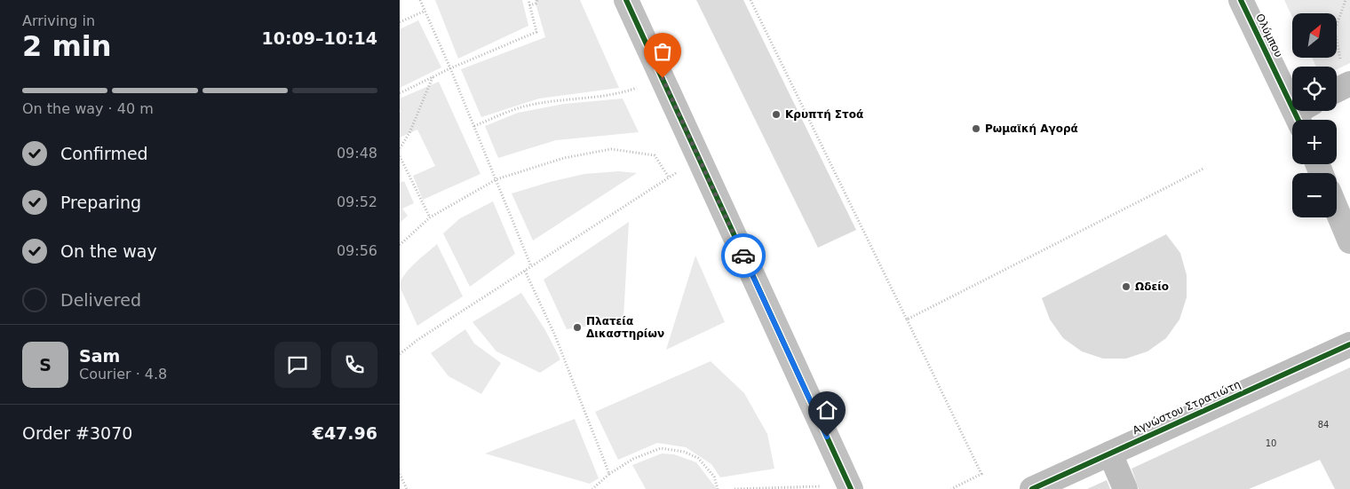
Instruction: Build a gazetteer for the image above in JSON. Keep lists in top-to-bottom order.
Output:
{
  "streets": {
    "street": ["Ολύμπου", "Αγνώστου Στρατιώτη"]
  },
  "places": [
    "Κρυπτή Στοά",
    "Ρωμαϊκή Αγορά",
    "Ωδείο",
    "Πλατεία Δικαστηρίων"
  ],
  "house_numbers": ["84", "10"],
  "north": "top right",
  "page": {
    "heading": ["2 min", "Arriving in", "10:09–10:14"],
    "panel": [
      "Sam",
      "Courier · 4.8",
      "Order #3070",
      "€47.96"
    ],
    "map_buttons": ["+", "−"],
    "bar": "On the way · 40 m",
    "list": [
      ["Confirmed", "09:48"],
      ["Preparing", "09:52"],
      ["On the way", "09:56"],
      "Delivered"
    ],
    "round": "S"
  }
}
